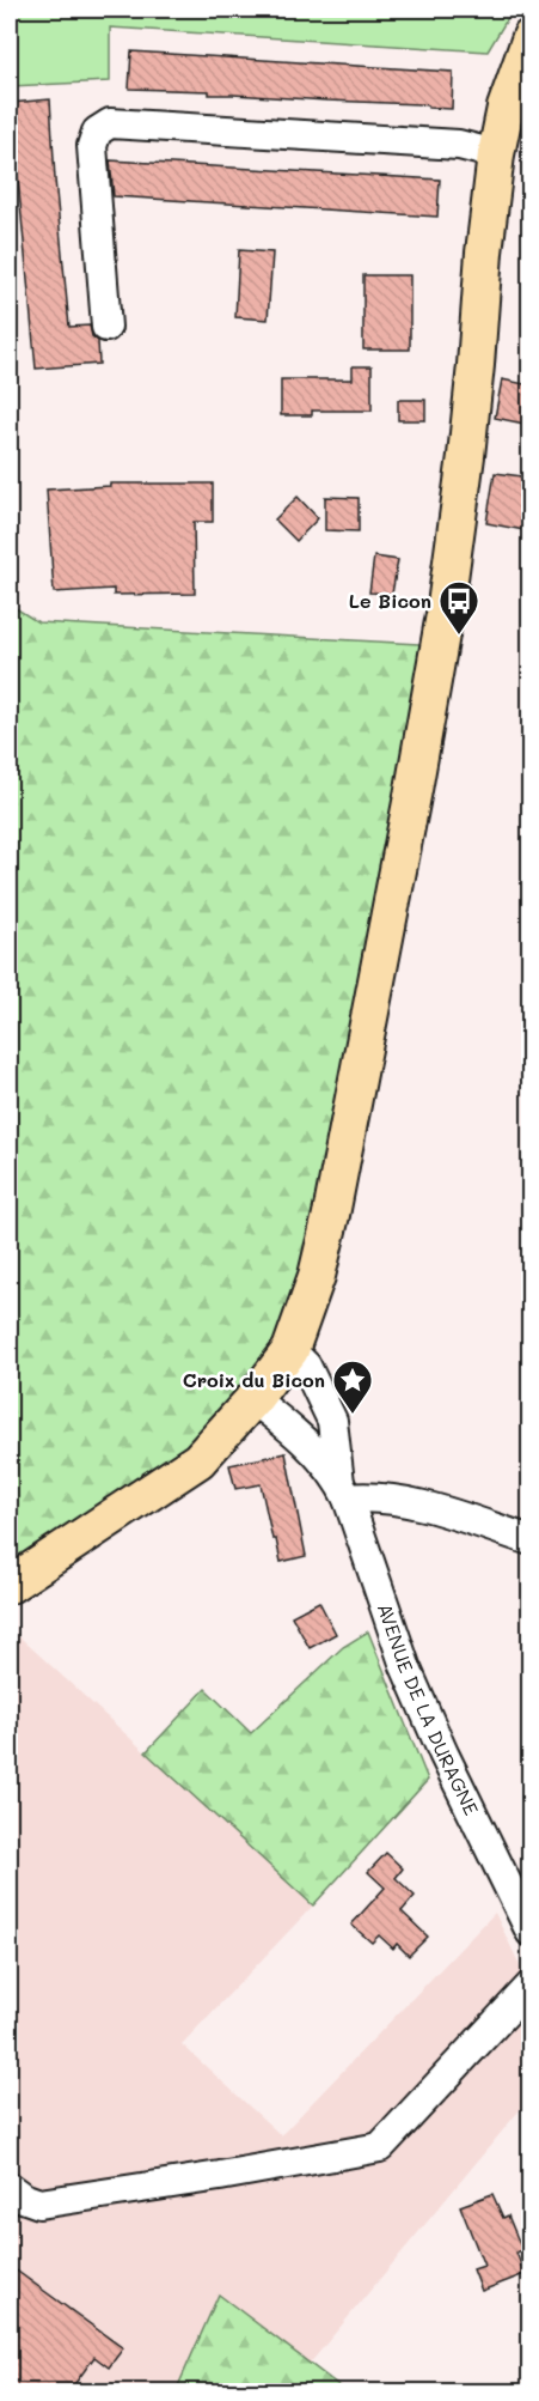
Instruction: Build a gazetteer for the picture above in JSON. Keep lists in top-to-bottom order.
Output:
{
  "streets": {
    "street": ["AVENUE DE LA DURAGNE"]
  },
  "places": {
    "bus stop": ["Le Bicon"],
    "place": ["Croix du Bicon"]
  }
}
